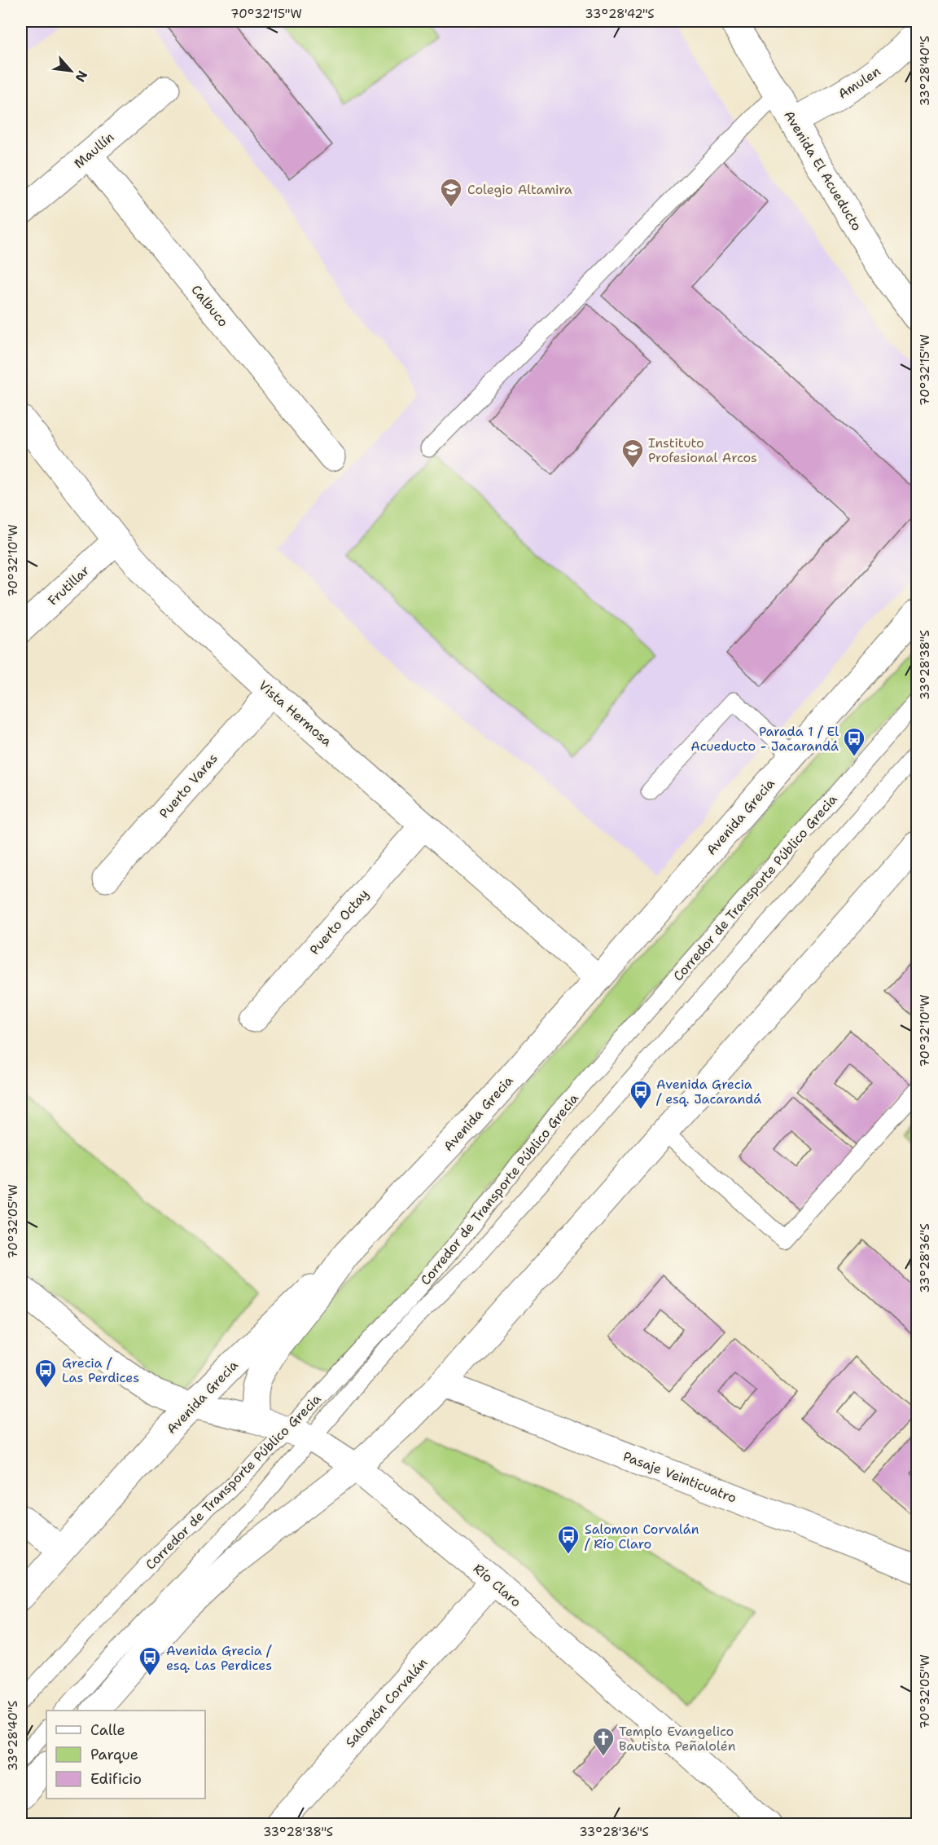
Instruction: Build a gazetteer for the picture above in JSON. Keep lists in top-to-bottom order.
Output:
{
  "streets": {
    "street": [
      "Amulen",
      "Maullín",
      "Avenida El Acueducto",
      "Calbuco",
      "Frutillar",
      "Vista Hermosa",
      "Puerto Varas",
      "Avenida Grecia",
      "Puerto Octay",
      "Pasaje Veinticuatro",
      "Río Claro",
      "Salomón Corvalán"
    ],
    "lane": ["Corredor de Transporte Público Grecia"]
  },
  "crossings": [
    ["Amulen", "Avenida El Acueducto"],
    ["Maullín", "Calbuco"],
    ["Frutillar", "Vista Hermosa"],
    ["Vista Hermosa", "Puerto Varas"],
    ["Vista Hermosa", "Avenida Grecia"],
    ["Vista Hermosa", "Puerto Octay"],
    ["Avenida Grecia", "Río Claro"],
    ["Corredor de Transporte Público Grecia", "Río Claro"],
    ["Río Claro", "Salomón Corvalán"]
  ],
  "places": {
    "school or university": ["Colegio Altamira", "Instituto Profesional Arcos"],
    "bus stop": [
      "Parada 1 / El Acueducto - Jacarandá",
      "Avenida Grecia / esq. Jacarandá",
      "Grecia / Las Perdices",
      "Salomon Corvalán / Río Claro",
      "Avenida Grecia / esq. Las Perdices"
    ],
    "church": ["Templo Evangelico Bautista Peñalolén"]
  },
  "legend": ["Calle", "Parque", "Edificio"],
  "north": "bottom right",
  "coordinates": [
    "70°32'15\"W",
    "33°28'42\"S",
    "33°28'40\"S",
    "70°32'10\"W",
    "33°28'38\"S",
    "70°32'05\"W",
    "33°28'36\"S"
  ]
}
